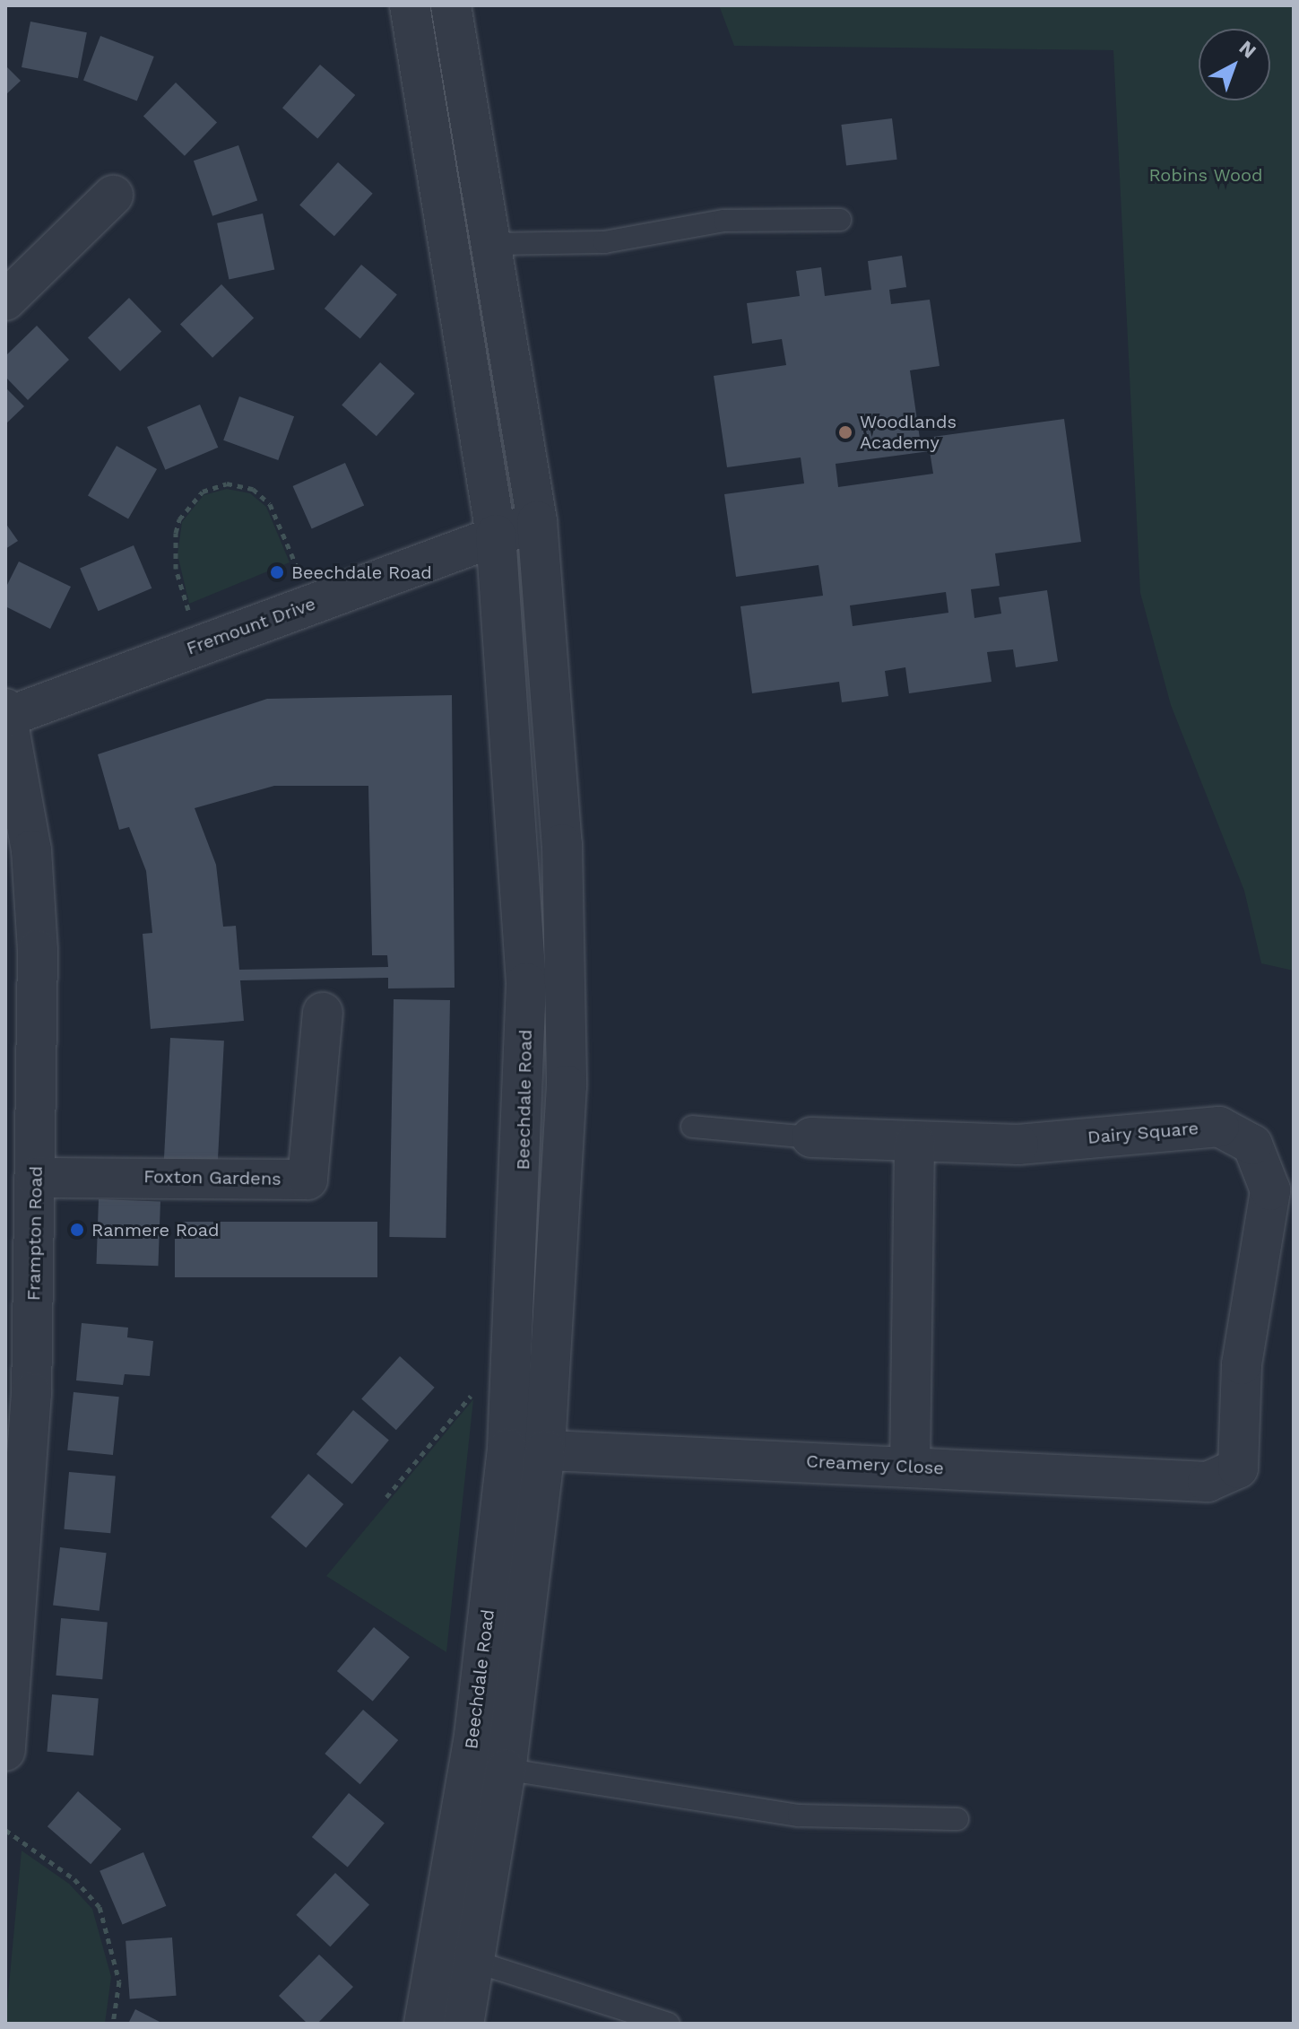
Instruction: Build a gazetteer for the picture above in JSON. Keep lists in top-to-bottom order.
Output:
{
  "streets": {
    "street": [
      "Fremount Drive",
      "Beechdale Road",
      "Dairy Square",
      "Foxton Gardens",
      "Frampton Road",
      "Creamery Close"
    ]
  },
  "crossings": [
    ["Fremount Drive", "Beechdale Road"],
    ["Fremount Drive", "Frampton Road"],
    ["Beechdale Road", "Creamery Close"],
    ["Dairy Square", "Creamery Close"],
    ["Foxton Gardens", "Frampton Road"]
  ],
  "parks": ["Robins Wood"],
  "places": ["Woodlands Academy", "Beechdale Road", "Ranmere Road"],
  "north": "top right"
}
